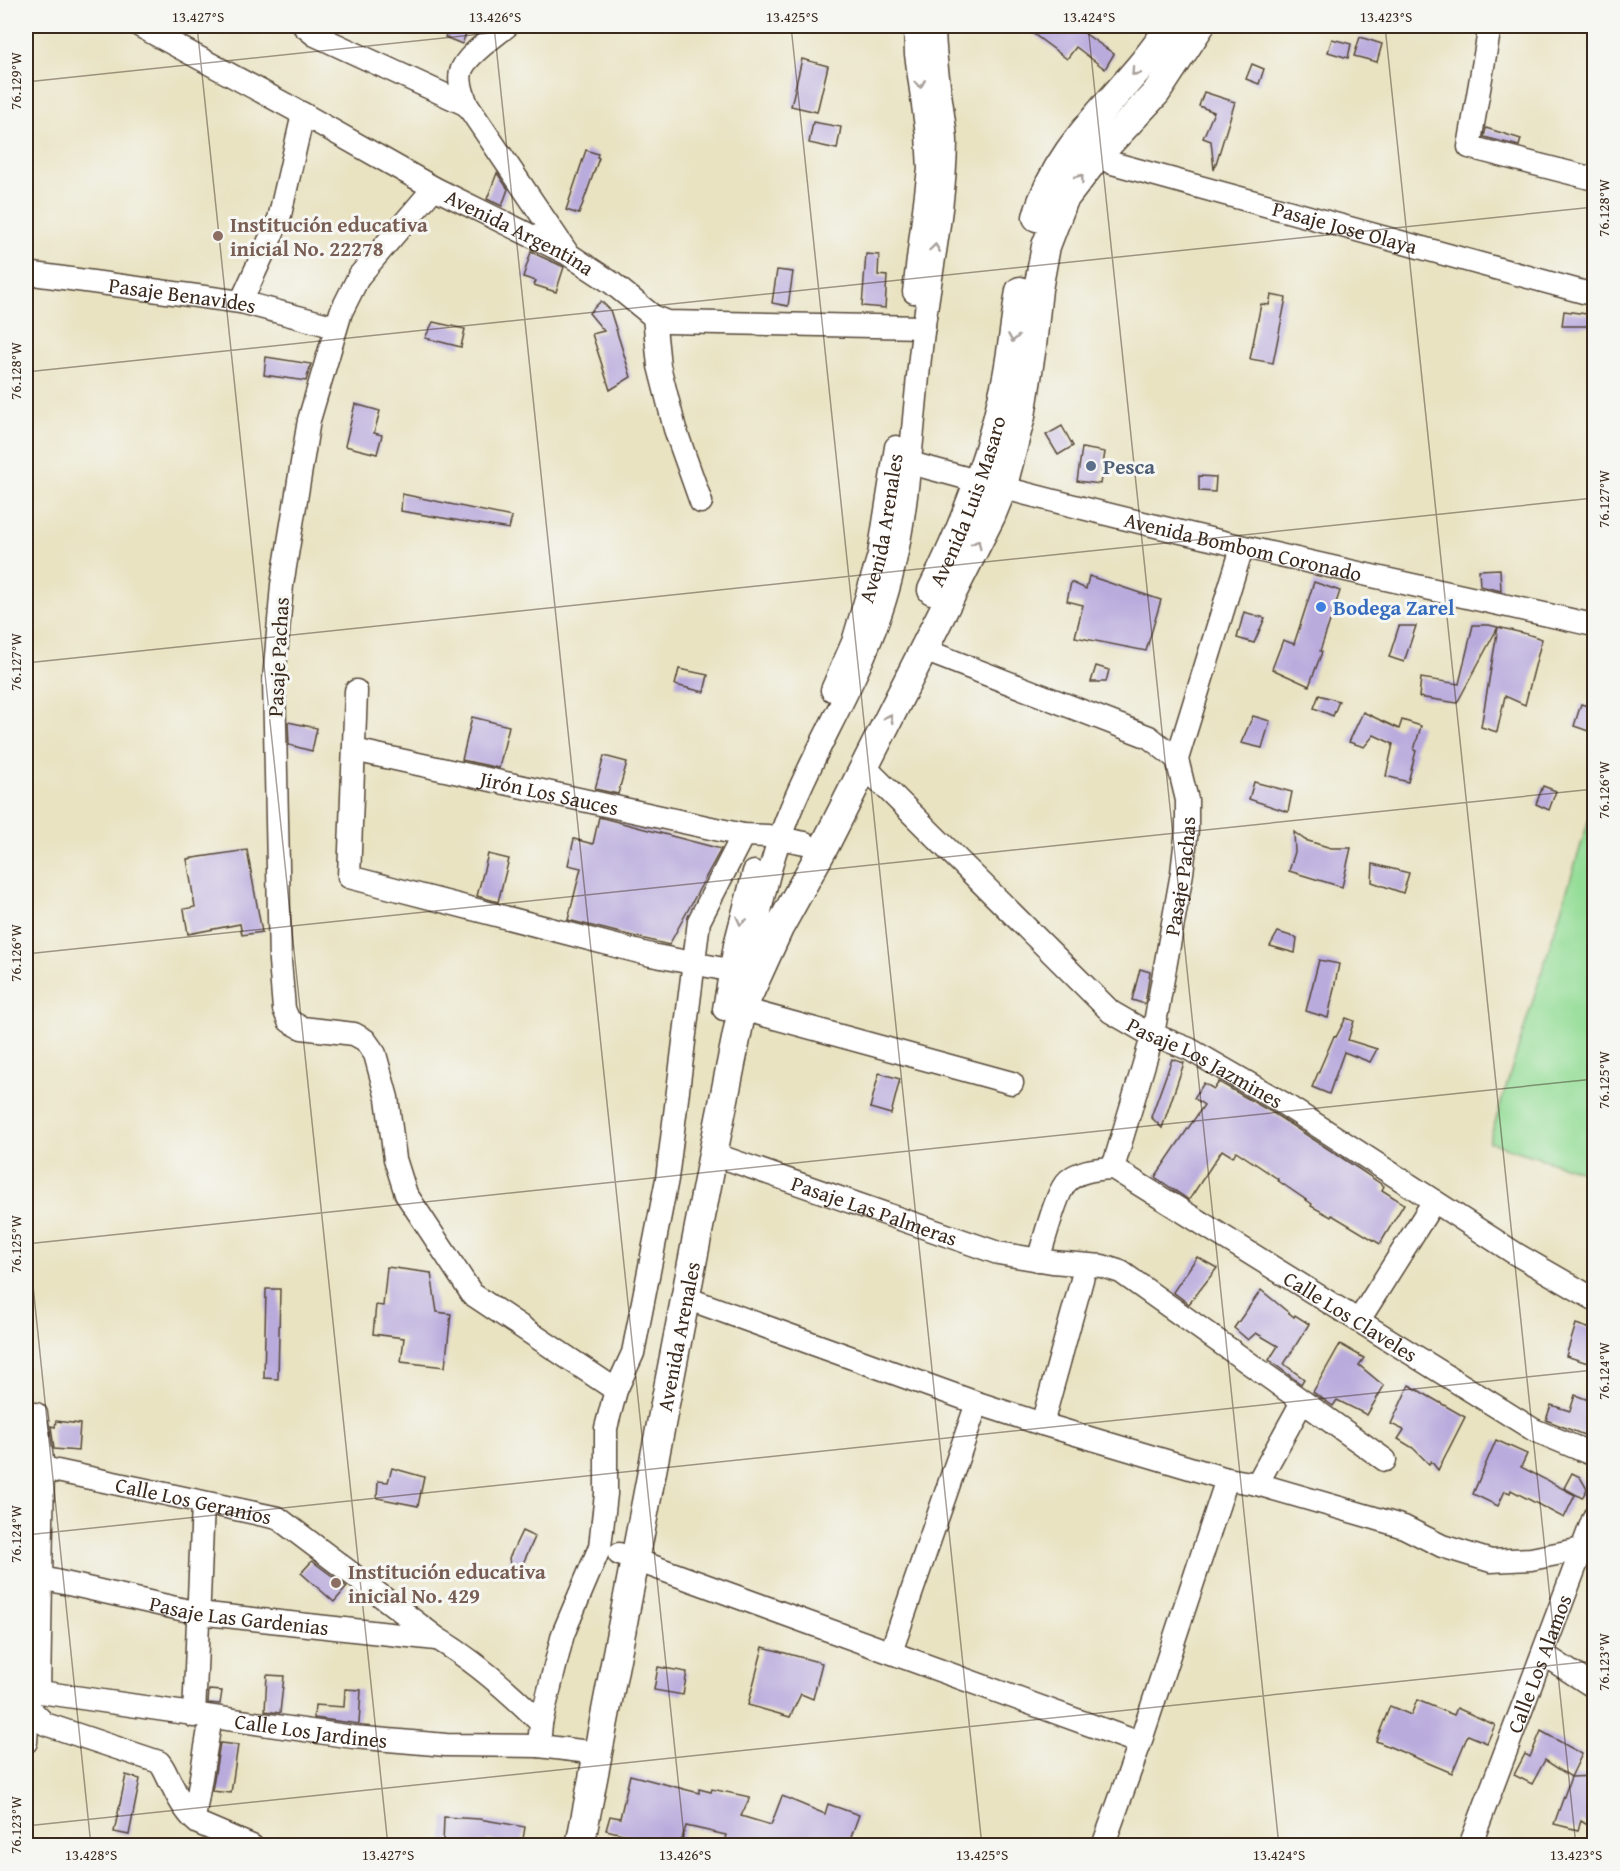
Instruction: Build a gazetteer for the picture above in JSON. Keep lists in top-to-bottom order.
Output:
{
  "streets": {
    "main road": ["Avenida Luis Masaro", "Avenida Arenales"],
    "street": [
      "Pasaje Jose Olaya",
      "Avenida Argentina",
      "Pasaje Benavides",
      "Avenida Bombom Coronado",
      "Pasaje Pachas",
      "Jirón Los Sauces",
      "Pasaje Los Jazmines",
      "Pasaje Las Palmeras",
      "Calle Los Claveles",
      "Calle Los Geranios",
      "Pasaje Las Gardenias",
      "Calle Los Alamos",
      "Calle Los Jardines"
    ]
  },
  "crossings": [
    ["Pasaje Jose Olaya", "Avenida Luis Masaro"],
    ["Avenida Argentina", "Pasaje Pachas"],
    ["Pasaje Benavides", "Pasaje Pachas"],
    ["Avenida Luis Masaro", "Avenida Arenales"],
    ["Avenida Luis Masaro", "Avenida Bombom Coronado"],
    ["Avenida Luis Masaro", "Jirón Los Sauces"],
    ["Avenida Luis Masaro", "Pasaje Los Jazmines"],
    ["Avenida Arenales", "Jirón Los Sauces"],
    ["Avenida Arenales", "Pasaje Las Palmeras"],
    ["Avenida Arenales", "Calle Los Jardines"],
    ["Pasaje Pachas", "Pasaje Los Jazmines"],
    ["Pasaje Pachas", "Calle Los Claveles"],
    ["Calle Los Geranios", "Pasaje Las Gardenias"]
  ],
  "places": [
    "Institución educativa inicial No. 22278",
    "Pesca",
    "Bodega Zarel",
    "Institución educativa inicial No. 429"
  ],
  "coordinates": [
    "13.427°S",
    "13.426°S",
    "13.425°S",
    "13.424°S",
    "13.423°S",
    "76.129°W",
    "76.128°W",
    "76.127°W",
    "76.126°W",
    "76.125°W",
    "76.124°W",
    "76.123°W",
    "13.428°S"
  ]
}
